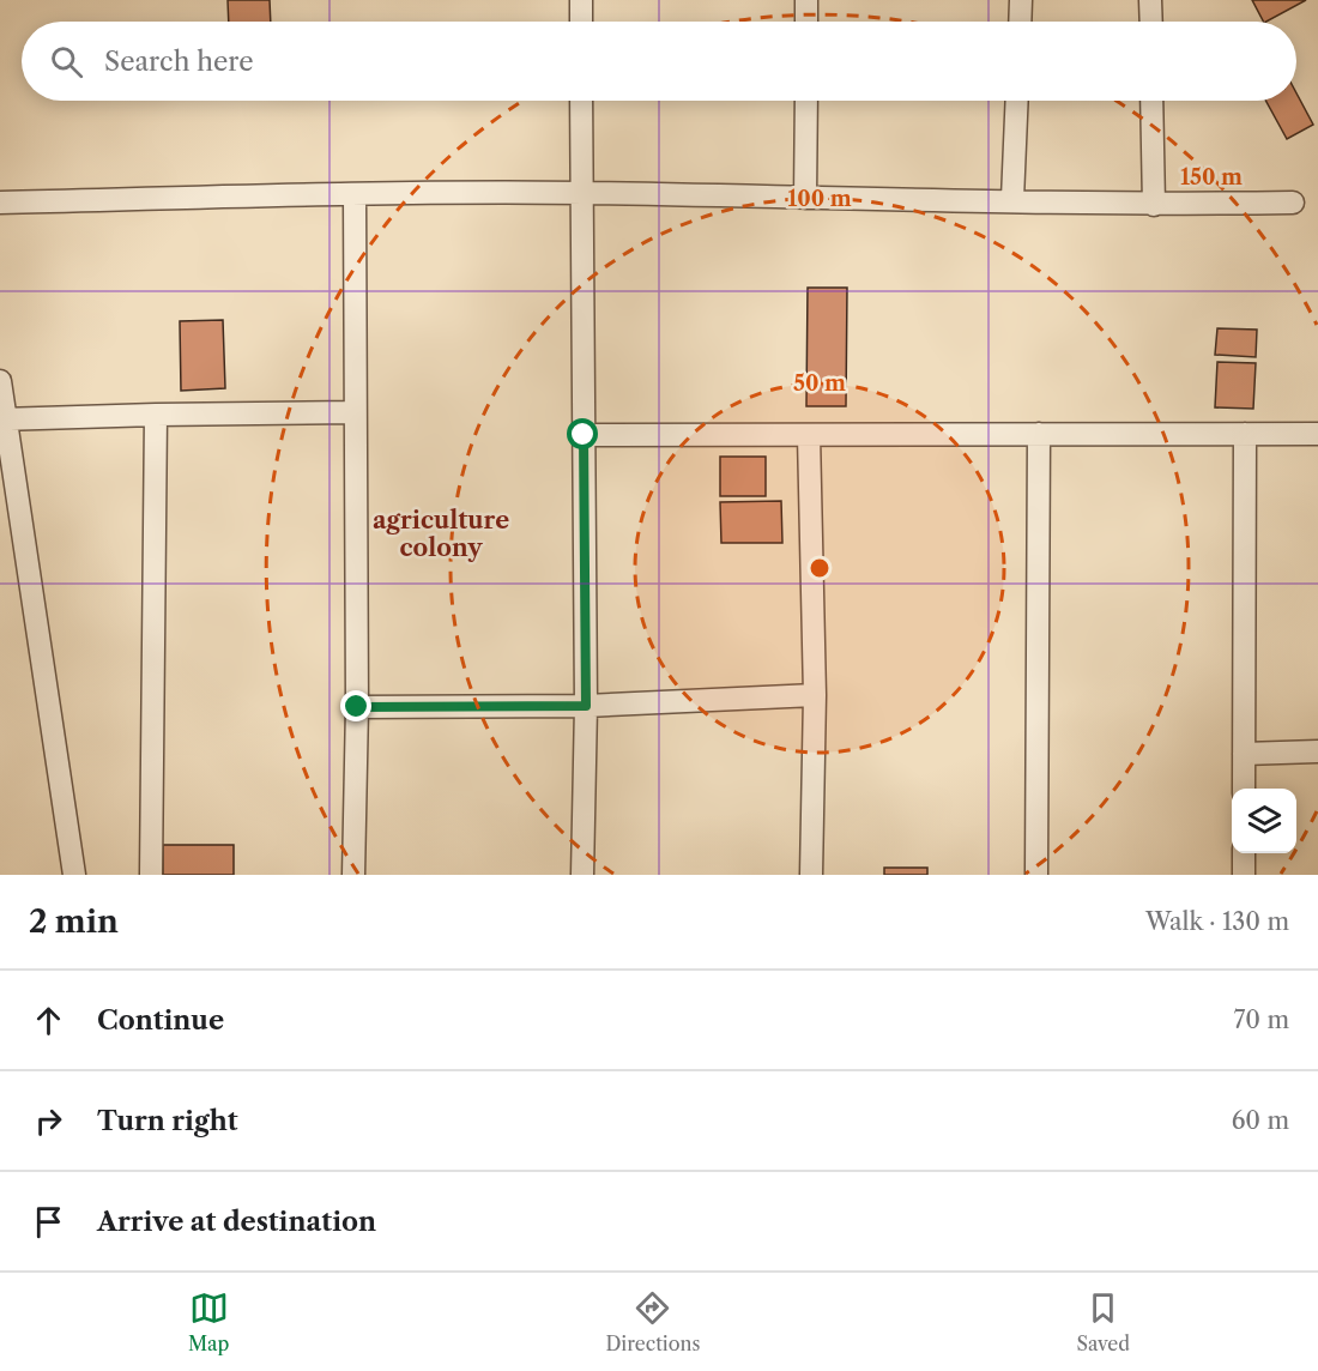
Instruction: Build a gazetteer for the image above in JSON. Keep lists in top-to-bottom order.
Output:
{
  "districts": ["agriculture colony"],
  "page": {
    "search": "Search here",
    "heading": ["2 min", "Walk · 130 m"],
    "list": [
      ["Continue", "70 m"],
      ["Turn right", "60 m"],
      "Arrive at destination"
    ],
    "nav": ["Map", "Directions", "Saved"]
  },
  "rings": ["150 m", "100 m", "50 m"]
}
